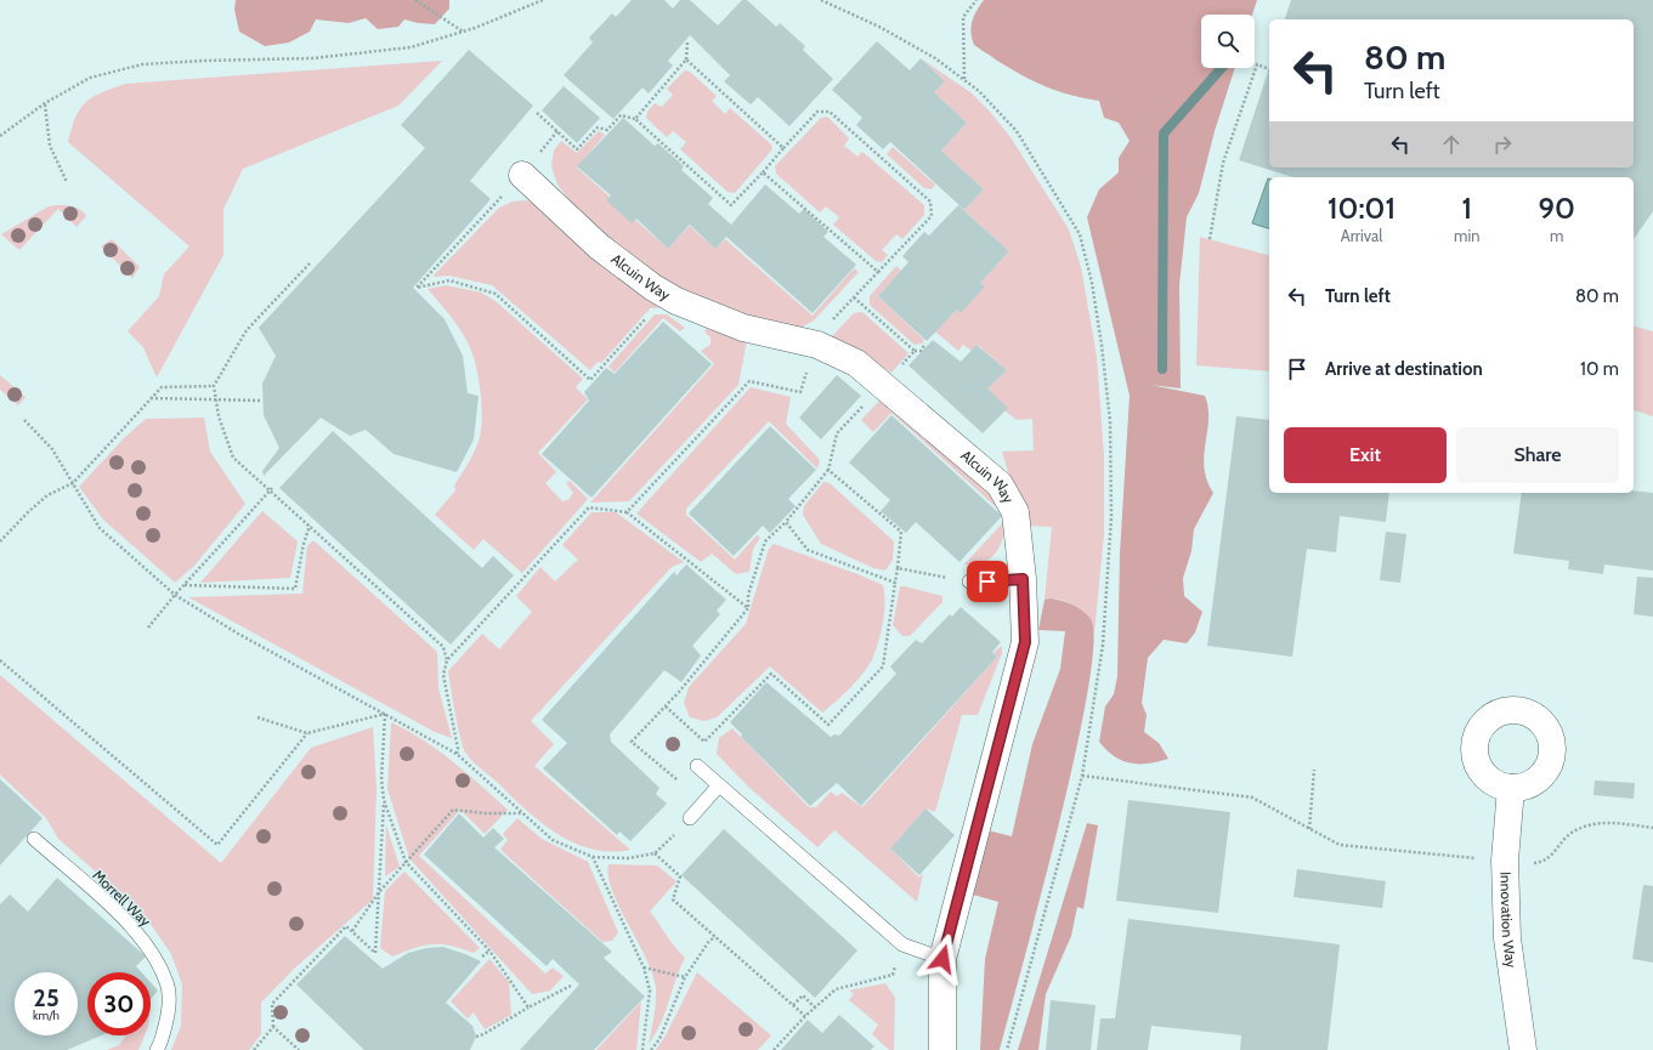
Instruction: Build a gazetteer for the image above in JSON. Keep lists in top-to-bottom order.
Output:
{
  "streets": {
    "street": ["Alcuin Way", "Innovation Way"],
    "lane": ["Morrell Way"]
  },
  "page": {
    "turn": ["80 m", "Turn left"],
    "eta": [
      "10:01",
      "Arrival",
      "1",
      "min",
      "90",
      "m"
    ],
    "list": [
      {
        "name": "Turn left",
        "value": "80 m"
      },
      {
        "name": "Arrive at destination",
        "value": "10 m"
      }
    ],
    "buttons": ["Exit", "Share"],
    "speed": "25 km/h",
    "limit": "30"
  }
}
